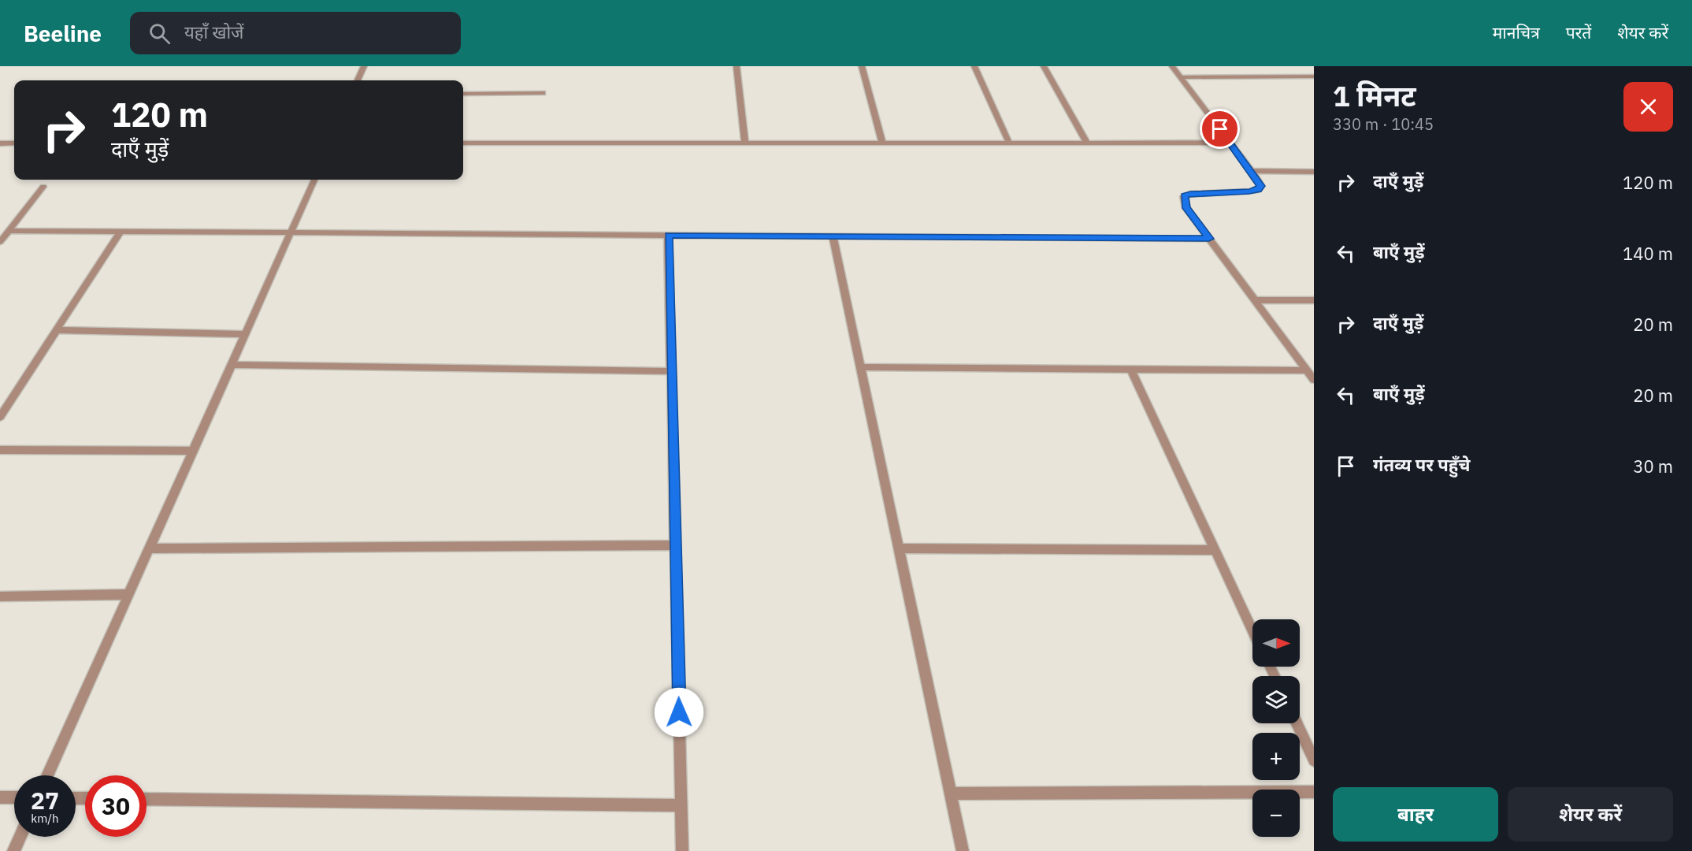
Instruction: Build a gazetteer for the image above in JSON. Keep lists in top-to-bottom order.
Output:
{
  "north": "right",
  "page": {
    "header": "Beeline",
    "search": "यहाँ खोजें",
    "nav": ["मानचित्र", "परतें", "शेयर करें"],
    "heading": ["1 मिनट", "330 m · 10:45"],
    "turn": ["120 m", "दाएँ मुड़ें"],
    "list": [
      {
        "name": "दाएँ मुड़ें",
        "value": "120 m"
      },
      {
        "name": "बाएँ मुड़ें",
        "value": "140 m"
      },
      {
        "name": "दाएँ मुड़ें",
        "value": "20 m"
      },
      {
        "name": "बाएँ मुड़ें",
        "value": "20 m"
      },
      {
        "name": "गंतव्य पर पहुँचे",
        "value": "30 m"
      }
    ],
    "map_buttons": ["+", "−"],
    "speed": "27 km/h",
    "limit": "30",
    "buttons": ["बाहर", "शेयर करें"]
  }
}
